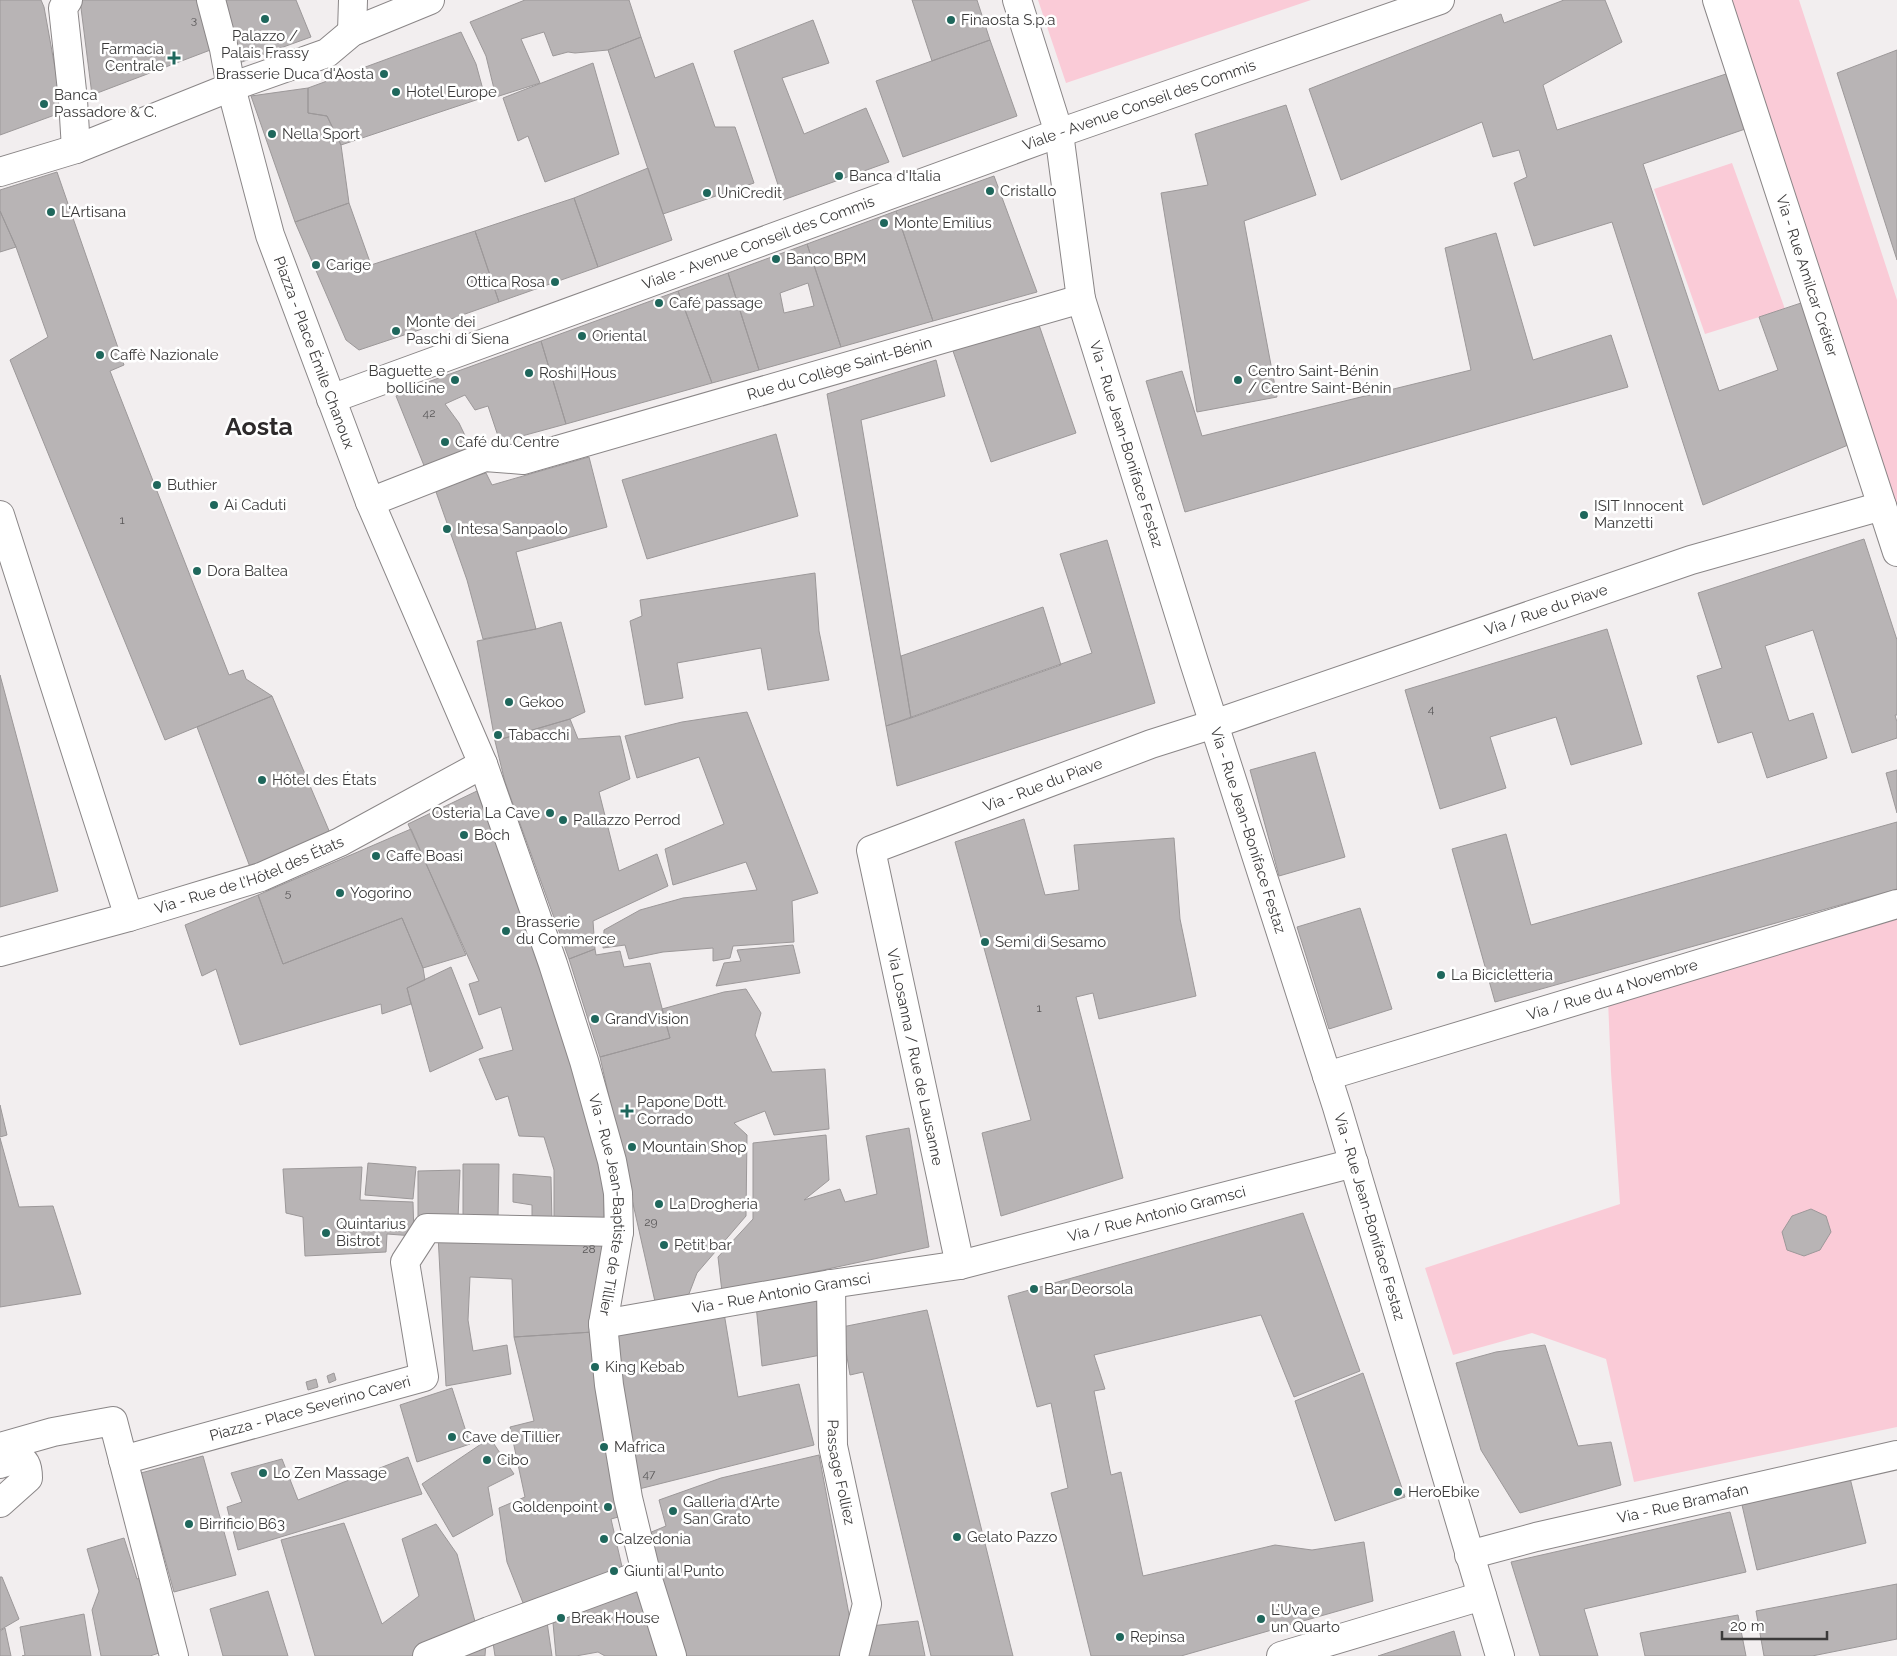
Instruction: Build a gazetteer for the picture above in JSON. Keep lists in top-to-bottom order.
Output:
{
  "streets": {
    "street": [
      "Viale - Avenue Conseil des Commis",
      "Via - Rue Amilcar Crétier",
      "Piazza - Place Émile Chanoux",
      "Rue du Collège Saint-Bénin",
      "Via - Rue Jean-Boniface Festaz",
      "Via / Rue du Piave",
      "Via - Rue du Piave",
      "Via - Rue de l'Hôtel des États",
      "Via / Rue du 4 Novembre",
      "Via Losanna / Rue de Lausanne",
      "Via - Rue Jean-Baptiste de Tillier",
      "Via / Rue Antonio Gramsci",
      "Via - Rue Antonio Gramsci",
      "Piazza - Place Severino Caveri",
      "Passage Folliez",
      "Via - Rue Bramafan"
    ]
  },
  "crossings": [
    ["Viale - Avenue Conseil des Commis", "Piazza - Place Émile Chanoux"],
    ["Viale - Avenue Conseil des Commis", "Via - Rue Jean-Boniface Festaz"],
    ["Via - Rue Amilcar Crétier", "Via / Rue du Piave"],
    ["Piazza - Place Émile Chanoux", "Rue du Collège Saint-Bénin"],
    ["Piazza - Place Émile Chanoux", "Via - Rue de l'Hôtel des États"],
    ["Piazza - Place Émile Chanoux", "Via - Rue Jean-Baptiste de Tillier"],
    ["Rue du Collège Saint-Bénin", "Via - Rue Jean-Boniface Festaz"],
    ["Via - Rue Jean-Boniface Festaz", "Via / Rue du Piave"],
    ["Via - Rue Jean-Boniface Festaz", "Via - Rue du Piave"],
    ["Via - Rue Jean-Boniface Festaz", "Via / Rue du 4 Novembre"],
    ["Via - Rue Jean-Boniface Festaz", "Via / Rue Antonio Gramsci"],
    ["Via - Rue Jean-Boniface Festaz", "Via - Rue Bramafan"],
    ["Via / Rue du Piave", "Via - Rue du Piave"],
    ["Via - Rue du Piave", "Via Losanna / Rue de Lausanne"],
    ["Via - Rue de l'Hôtel des États", "Via - Rue Jean-Baptiste de Tillier"],
    ["Via Losanna / Rue de Lausanne", "Via / Rue Antonio Gramsci"],
    ["Via Losanna / Rue de Lausanne", "Via - Rue Antonio Gramsci"],
    ["Via - Rue Jean-Baptiste de Tillier", "Via - Rue Antonio Gramsci"],
    ["Via - Rue Jean-Baptiste de Tillier", "Piazza - Place Severino Caveri"],
    ["Via / Rue Antonio Gramsci", "Via - Rue Antonio Gramsci"],
    ["Via - Rue Antonio Gramsci", "Passage Folliez"]
  ],
  "districts": ["Aosta"],
  "places": {
    "other": [
      "Palazzo / Palais Frassy",
      "Finaosta S.p.a",
      "Brasserie Duca d'Aosta",
      "Hotel Europe",
      "Banca Passadore & C.",
      "Nella Sport",
      "Banca d'Italia",
      "Cristallo",
      "UniCredit",
      "L'Artisana",
      "Monte Emilius",
      "Banco BPM",
      "Carige",
      "Ottica Rosa",
      "Café passage",
      "Monte dei Paschi di Siena",
      "Oriental",
      "Caffè Nazionale",
      "Roshi Hous",
      "Baguette e bollicine",
      "Centro Saint-Bénin / Centre Saint-Bénin",
      "Café du Centre",
      "Buthier",
      "Ai Caduti",
      "ISIT Innocent Manzetti",
      "Intesa Sanpaolo",
      "Dora Baltea",
      "Gekoo",
      "Tabacchi",
      "Hôtel des États",
      "Osteria La Cave",
      "Pallazzo Perrod",
      "Boch",
      "Caffe Boasi",
      "Yogorino",
      "Brasserie du Commerce",
      "Semi di Sesamo",
      "La Bicicletteria",
      "GrandVision",
      "Mountain Shop",
      "La Drogheria",
      "Quintarius Bistrot",
      "Petit bar",
      "Bar Deorsola",
      "King Kebab",
      "Cave de Tillier",
      "Mafrica",
      "Cibo",
      "Lo Zen Massage",
      "HeroEbike",
      "Goldenpoint",
      "Galleria d'Arte San Grato",
      "Birrificio B63",
      "Gelato Pazzo",
      "Calzedonia",
      "Giunti al Punto",
      "Break House",
      "L’Uva e un Quarto",
      "Repinsa"
    ],
    "health": ["Farmacia Centrale", "Papone Dott. Corrado"]
  },
  "house_numbers": [
    "3",
    "42",
    "1",
    "4",
    "5",
    "1",
    "29",
    "28",
    "47"
  ],
  "scale_bar": "20 m"
}
